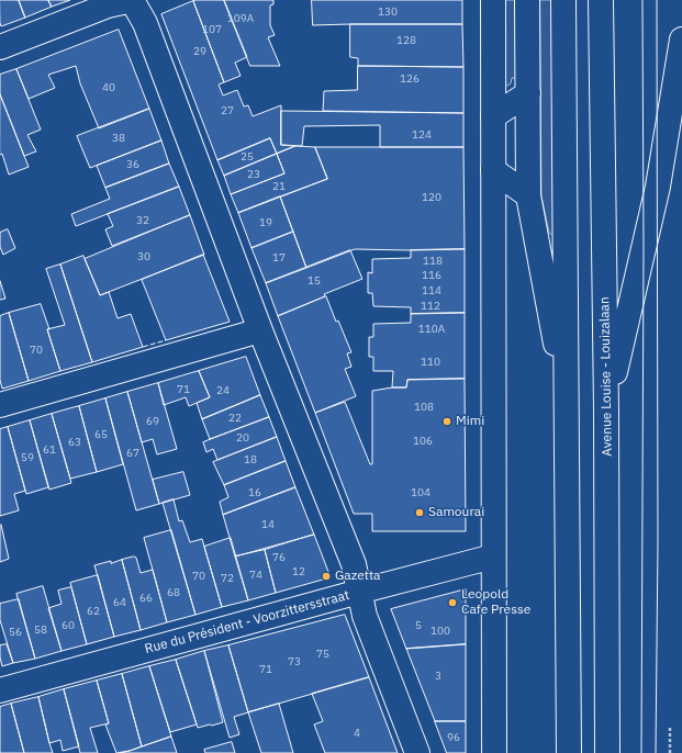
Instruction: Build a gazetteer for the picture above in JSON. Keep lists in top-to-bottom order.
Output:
{
  "streets": {
    "main road": ["Avenue Louise - Louizalaan", "Rue du Président - Voorzittersstraat"]
  },
  "places": [
    "Mimi",
    "Samourai",
    "Gazetta",
    "Leopold Cafe Presse"
  ],
  "house_numbers": [
    "130",
    "109A",
    "107",
    "128",
    "29",
    "126",
    "40",
    "27",
    "124",
    "38",
    "25",
    "36",
    "23",
    "21",
    "120",
    "32",
    "19",
    "30",
    "17",
    "118",
    "116",
    "15",
    "114",
    "112",
    "110A",
    "70",
    "110",
    "71",
    "24",
    "108",
    "22",
    "69",
    "65",
    "20",
    "106",
    "63",
    "61",
    "67",
    "59",
    "18",
    "16",
    "104",
    "14",
    "76",
    "12",
    "74",
    "70",
    "72",
    "68",
    "66",
    "64",
    "62",
    "60",
    "5",
    "58",
    "100",
    "56",
    "75",
    "73",
    "71",
    "3",
    "4",
    "96"
  ]
}
